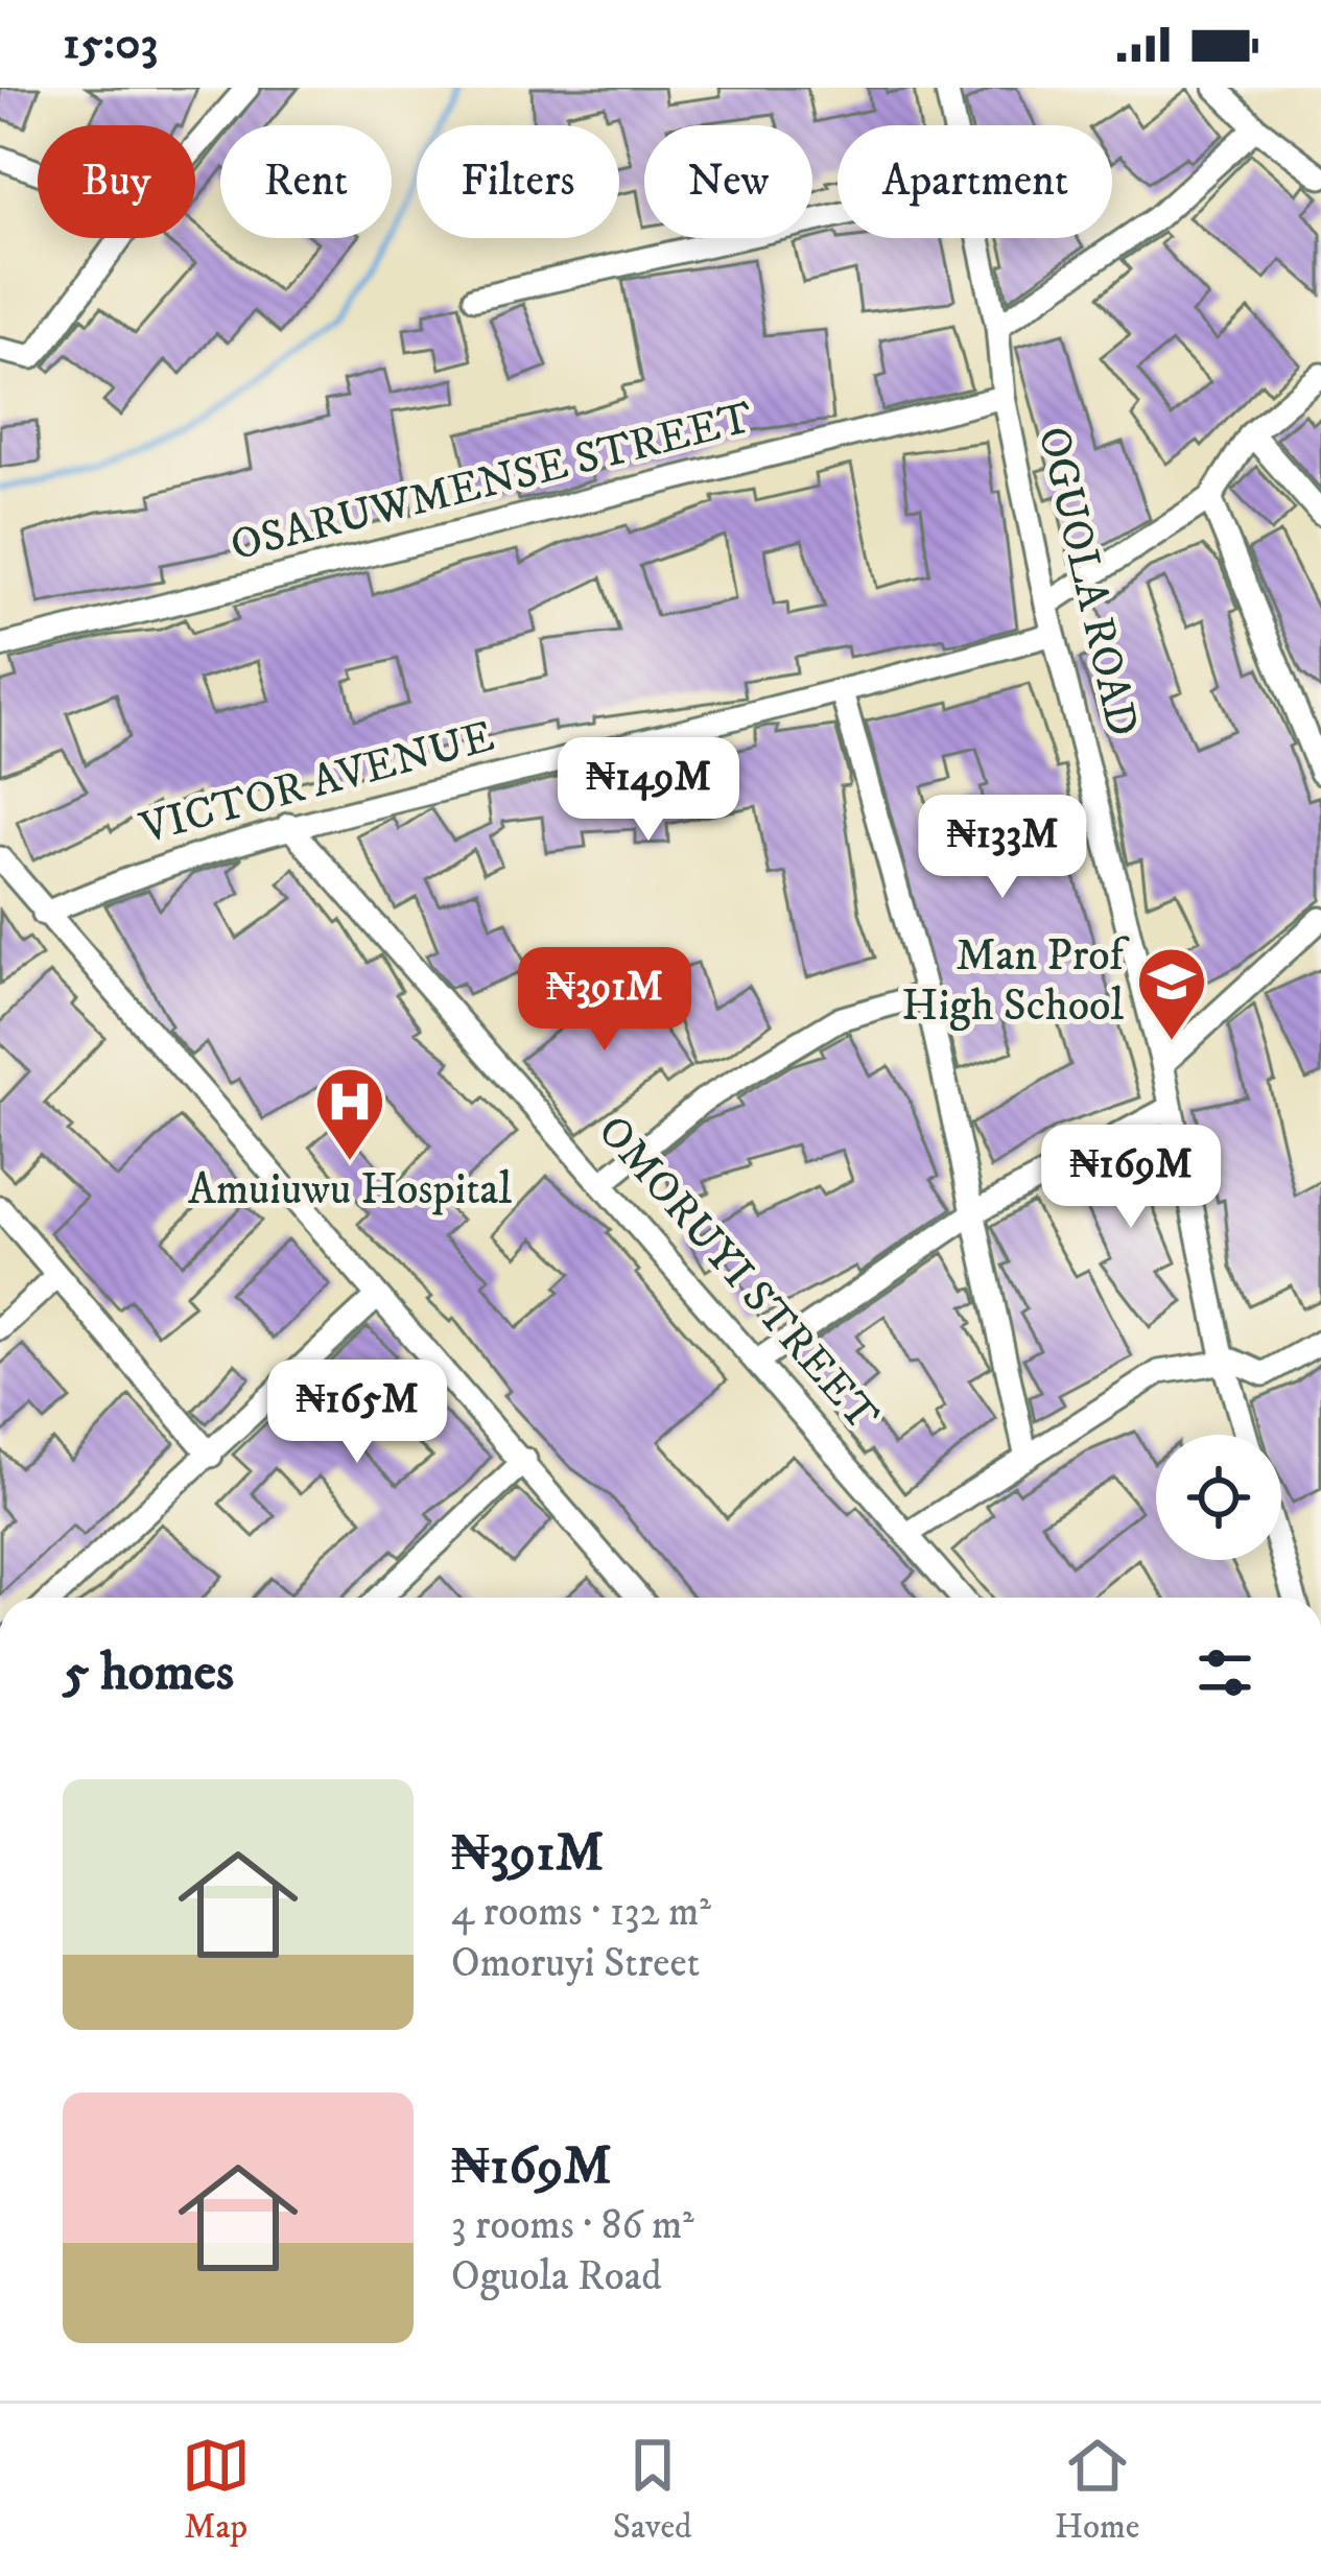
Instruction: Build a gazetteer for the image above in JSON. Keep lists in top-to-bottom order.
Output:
{
  "streets": {
    "street": [
      "OSARUWMENSE STREET",
      "OGUOLA ROAD",
      "VICTOR AVENUE",
      "OMORUYI STREET"
    ]
  },
  "crossings": [
    ["OSARUWMENSE STREET", "OGUOLA ROAD"],
    ["OGUOLA ROAD", "VICTOR AVENUE"],
    ["VICTOR AVENUE", "OMORUYI STREET"]
  ],
  "places": {
    "school or university": ["Man Prof High School"],
    "hospital": ["Amuiuwu Hospital"]
  },
  "page": {
    "status": "15:03",
    "chip": [
      "Buy",
      "Rent",
      "Filters",
      "New",
      "Apartment"
    ],
    "price": [
      "₦149M",
      "₦133M",
      "₦391M",
      "₦169M",
      "₦165M"
    ],
    "heading": "5 homes",
    "list": [
      {
        "name": "₦391M",
        "note": "4 rooms · 132 m² · Omoruyi Street"
      },
      {
        "name": "₦169M",
        "note": "3 rooms · 86 m² · Oguola Road"
      }
    ],
    "tabs": ["Map", "Saved", "Home"]
  }
}
